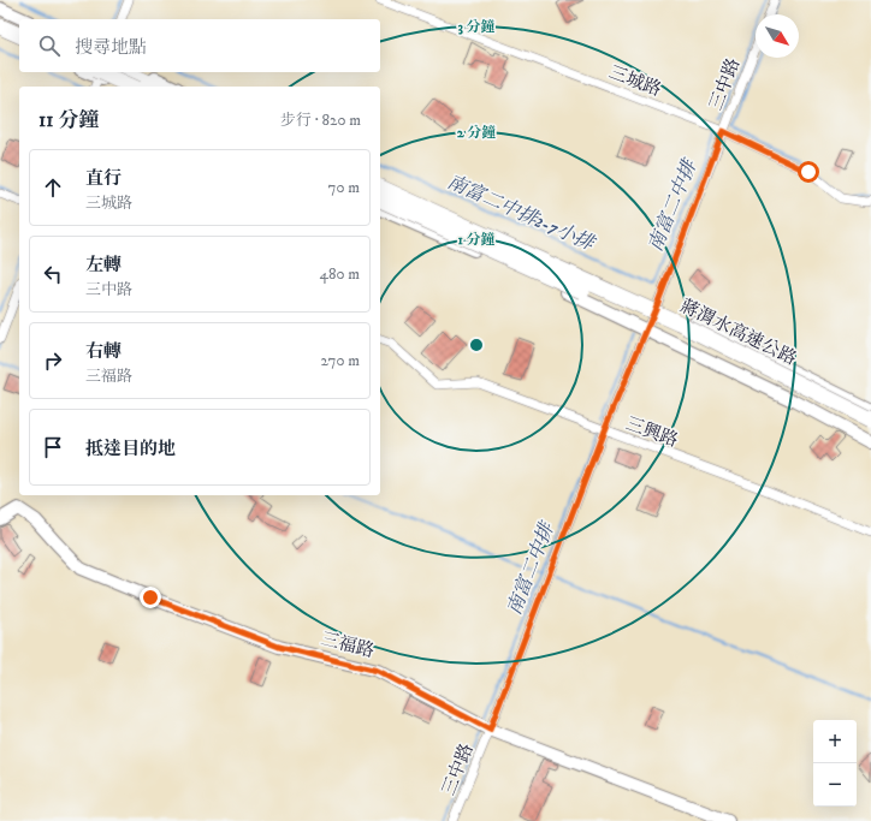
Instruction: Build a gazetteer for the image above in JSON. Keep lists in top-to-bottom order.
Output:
{
  "streets": {
    "highway": ["蔣渭水高速公路"],
    "main road": ["三福路"],
    "street": ["三城路", "三中路", "三興路"]
  },
  "crossings": [
    ["三城路", "三中路"],
    ["三中路", "三興路"],
    ["三中路", "三福路"]
  ],
  "water": ["南富二中排", "南富二中排2-7小排"],
  "north": "bottom right",
  "page": {
    "search": "搜尋地點",
    "heading": ["11 分鐘", "步行 · 820 m"],
    "list": [
      ["直行", "三城路", "70 m"],
      ["左轉", "三中路", "480 m"],
      ["右轉", "三福路", "270 m"],
      "抵達目的地"
    ],
    "map_buttons": ["+", "−"]
  },
  "rings": ["3 分鐘", "2 分鐘", "1 分鐘"]
}
